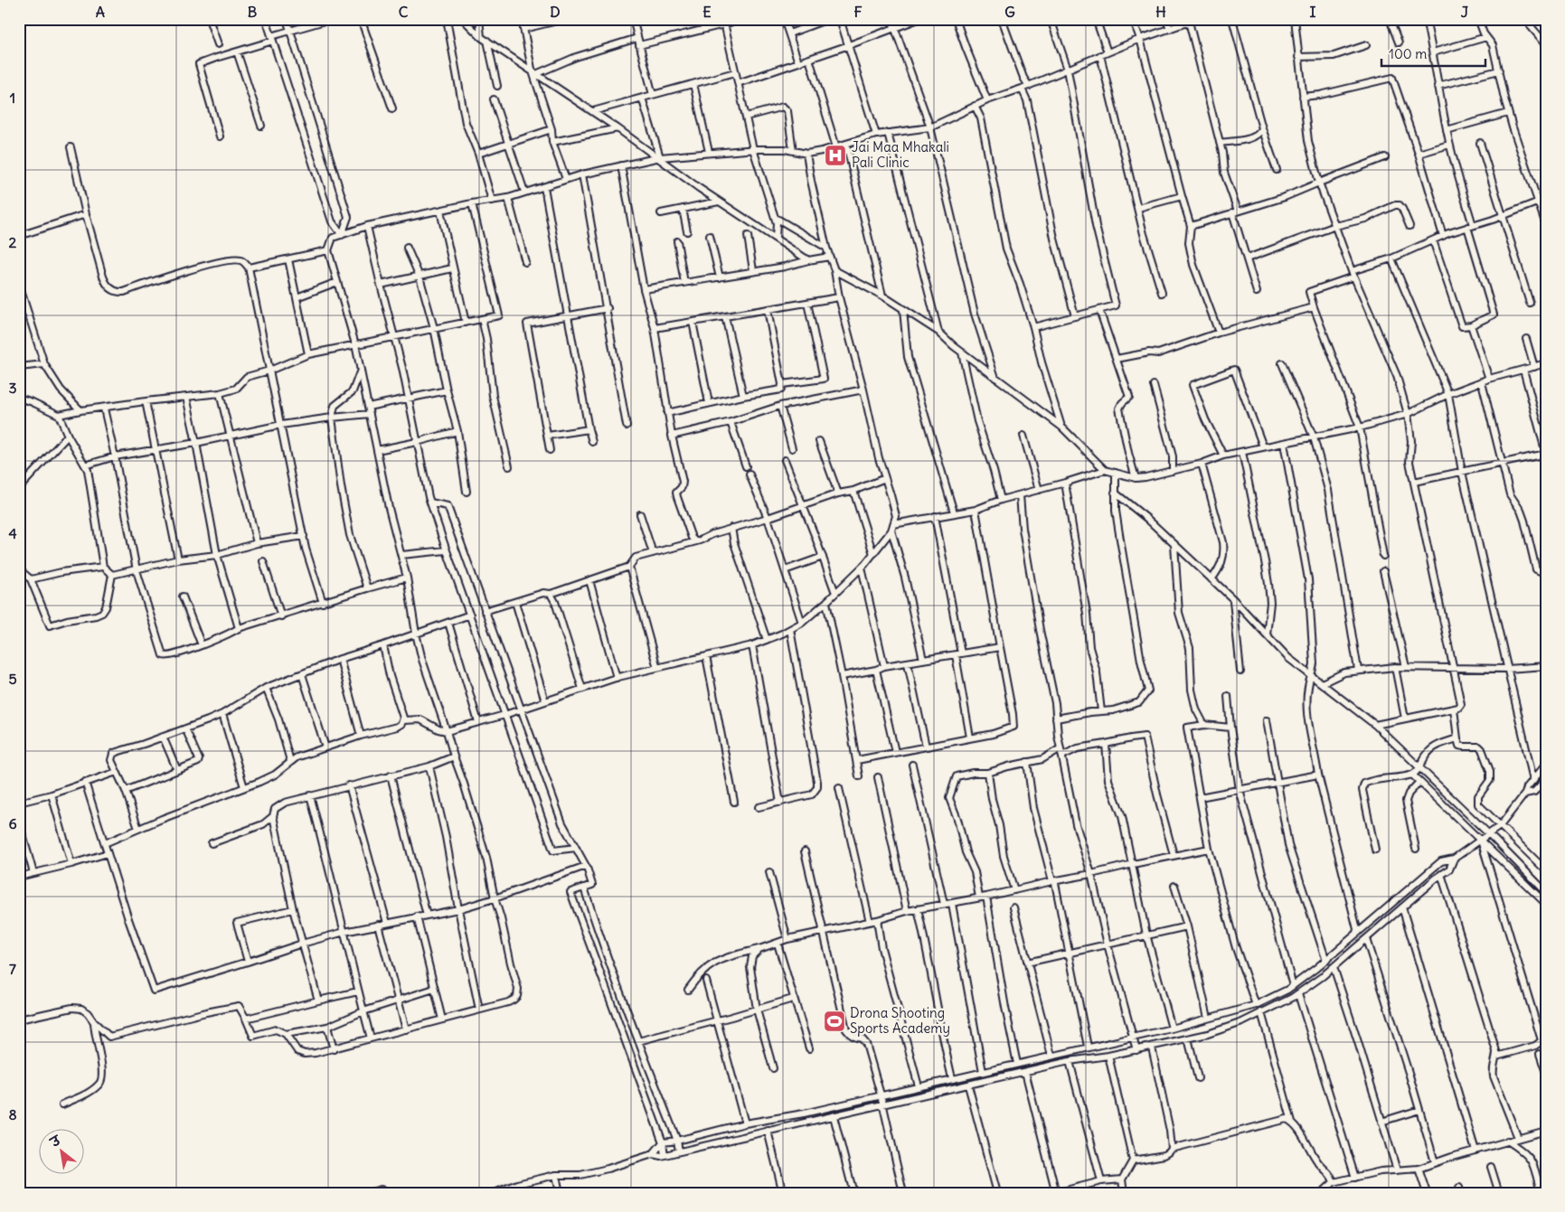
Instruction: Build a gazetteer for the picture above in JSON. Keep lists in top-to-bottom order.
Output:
{
  "places": {
    "hospital": ["Jai Maa Mhakali Pali Clinic"],
    "sports": ["Drona Shooting Sports Academy"]
  },
  "scale_bar": "100 m",
  "north": "top left",
  "grid": {
    "columns": [
      "A",
      "B",
      "C",
      "D",
      "E",
      "F",
      "G",
      "H",
      "I",
      "J"
    ],
    "rows": [
      "1",
      "2",
      "3",
      "4",
      "5",
      "6",
      "7",
      "8"
    ]
  }
}
